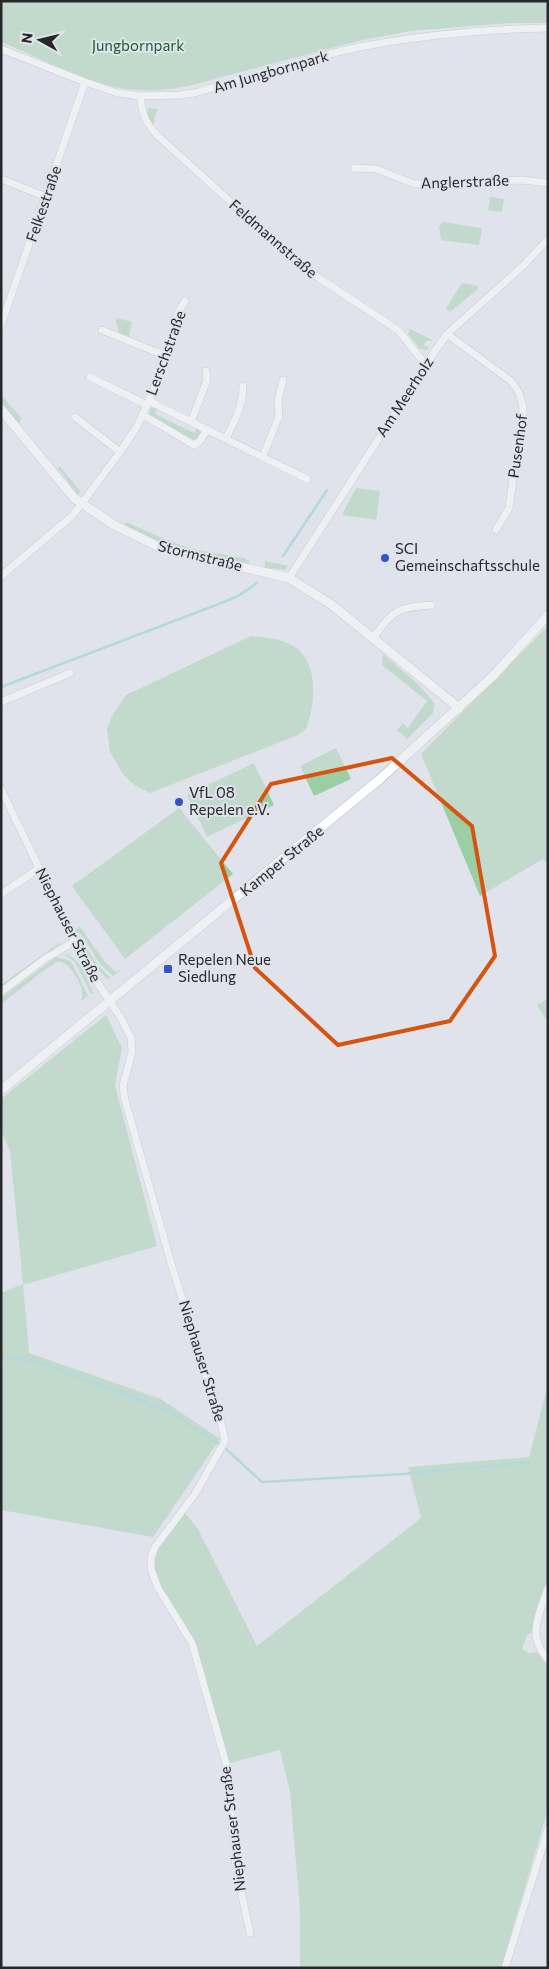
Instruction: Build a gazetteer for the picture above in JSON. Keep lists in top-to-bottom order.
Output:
{
  "streets": {
    "main road": ["Stormstraße", "Kamper Straße"],
    "street": [
      "Am Jungbornpark",
      "Anglerstraße",
      "Felkestraße",
      "Feldmannstraße",
      "Lerschstraße",
      "Am Meerholz",
      "Pusenhof",
      "Niephauser Straße"
    ]
  },
  "crossings": [
    ["Am Jungbornpark", "Felkestraße"],
    ["Am Jungbornpark", "Feldmannstraße"],
    ["Feldmannstraße", "Am Meerholz"],
    ["Lerschstraße", "Stormstraße"],
    ["Am Meerholz", "Pusenhof"],
    ["Am Meerholz", "Stormstraße"],
    ["Stormstraße", "Kamper Straße"],
    ["Kamper Straße", "Niephauser Straße"]
  ],
  "parks": ["Jungbornpark"],
  "places": {
    "other": ["SCI Gemeinschaftsschule", "VfL 08 Repelen e.V."],
    "transit": ["Repelen Neue Siedlung"]
  },
  "north": "left"
}
